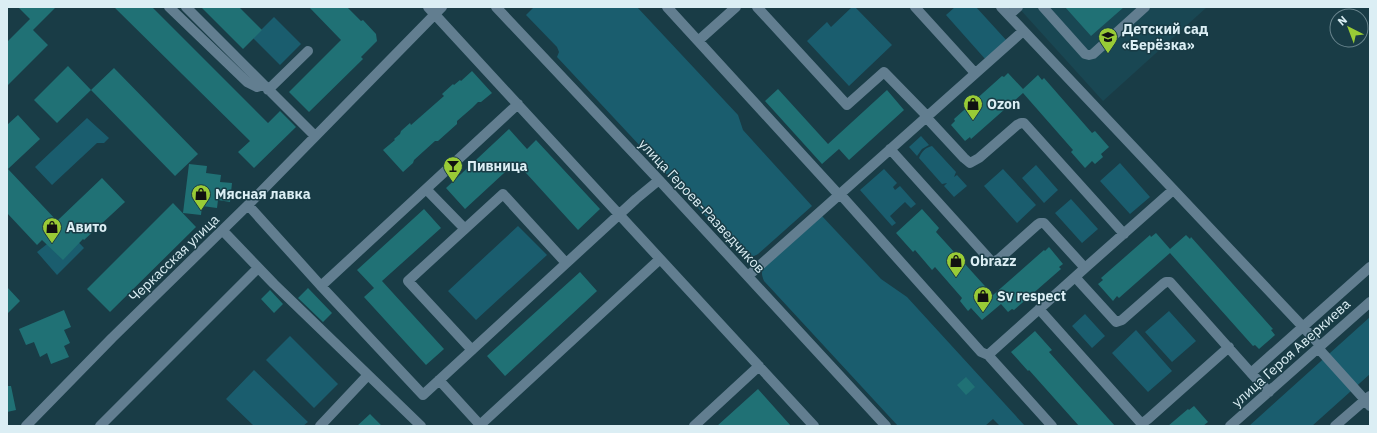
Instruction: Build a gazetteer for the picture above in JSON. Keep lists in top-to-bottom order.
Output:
{
  "streets": {
    "street": ["улица Героев-Разведчиков", "Черкасская улица", "улица Героя Аверкиева"]
  },
  "places": {
    "school or university": ["Детский сад «Берёзка»"],
    "shop": [
      "Ozon",
      "Мясная лавка",
      "Авито",
      "Obrazz",
      "Sv respect"
    ],
    "bar": ["Пивница"]
  },
  "north": "top left"
}
